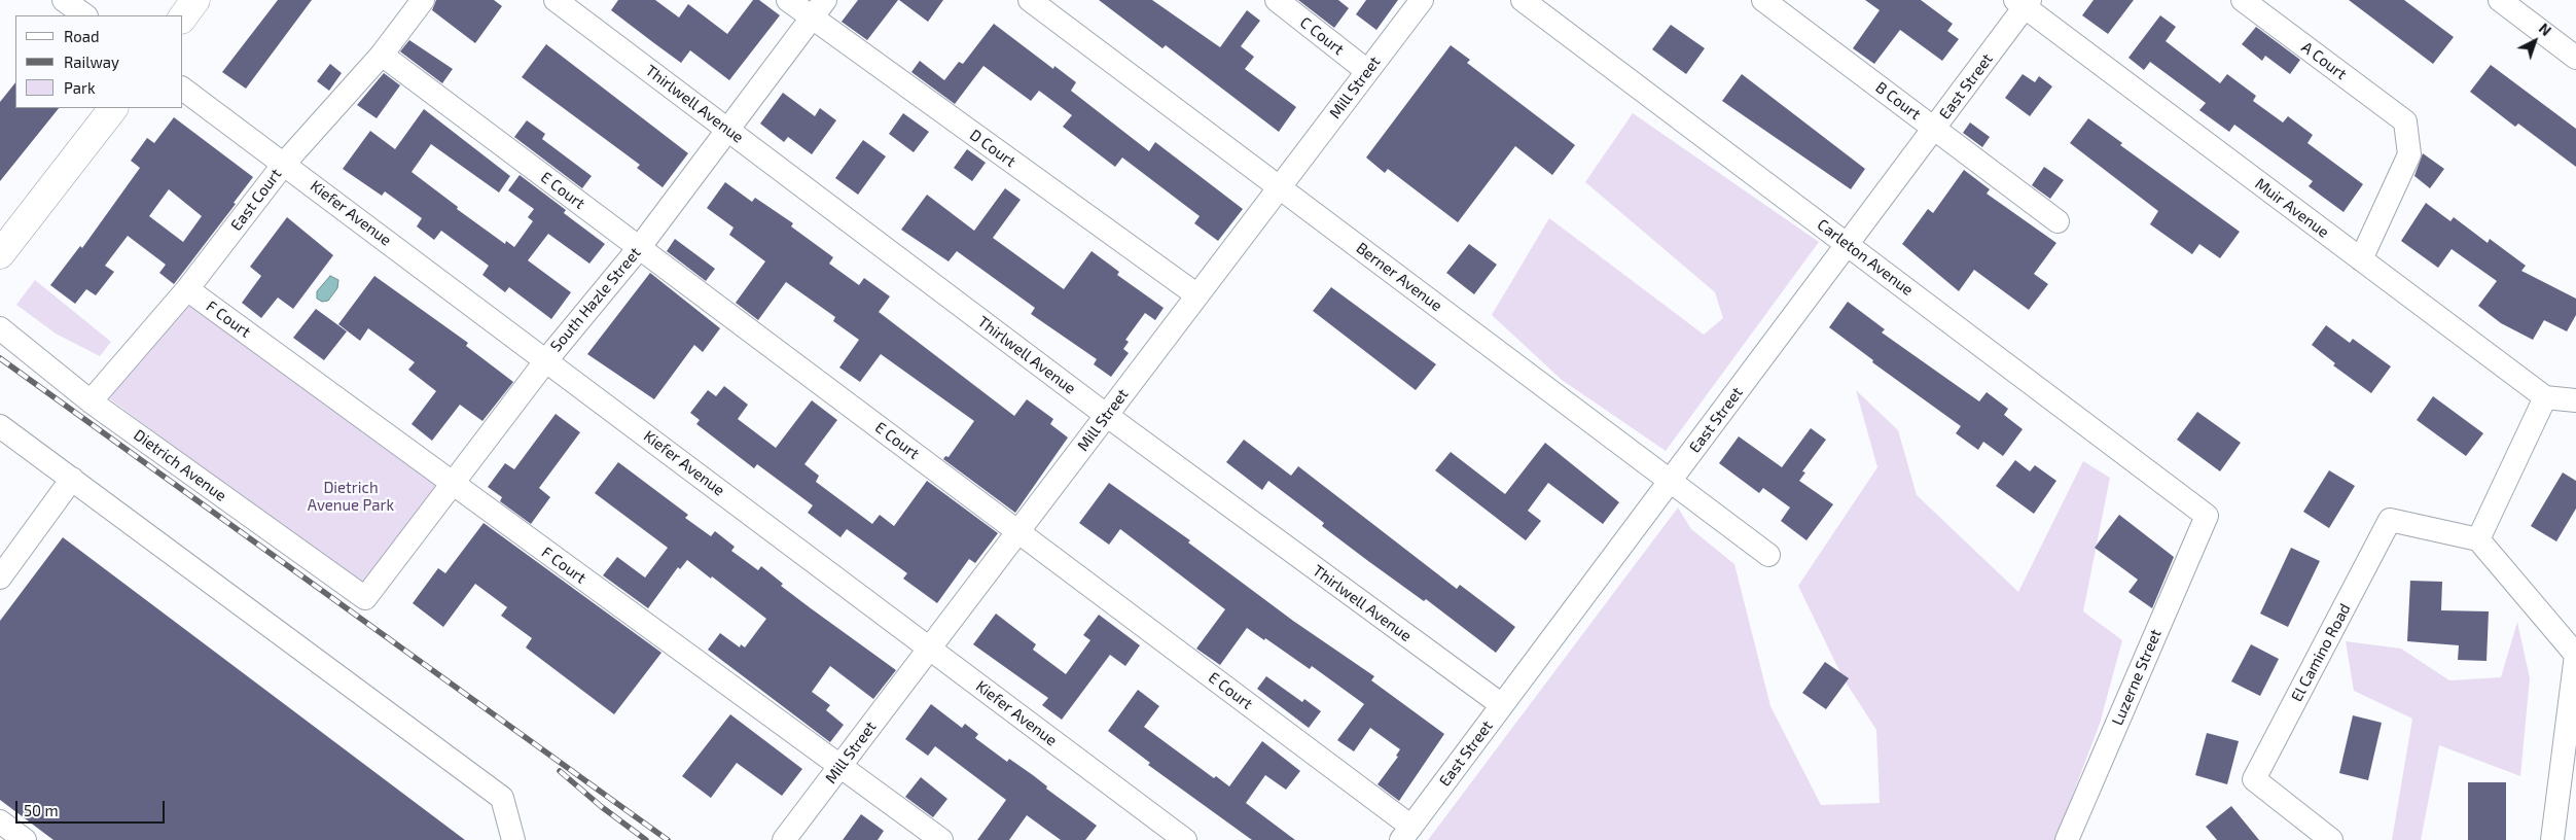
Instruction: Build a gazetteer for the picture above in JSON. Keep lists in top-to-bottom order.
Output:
{
  "streets": {
    "street": [
      "C Court",
      "A Court",
      "East Street",
      "Mill Street",
      "B Court",
      "Thirlwell Avenue",
      "D Court",
      "E Court",
      "East Court",
      "Muir Avenue",
      "Kiefer Avenue",
      "Carleton Avenue",
      "Berner Avenue",
      "South Hazle Street",
      "F Court",
      "Dietrich Avenue",
      "El Camino Road",
      "Luzerne Street"
    ]
  },
  "crossings": [
    ["C Court", "Mill Street"],
    ["A Court", "Muir Avenue"],
    ["East Street", "B Court"],
    ["East Street", "Thirlwell Avenue"],
    ["East Street", "E Court"],
    ["East Street", "Muir Avenue"],
    ["East Street", "Carleton Avenue"],
    ["East Street", "Berner Avenue"],
    ["Mill Street", "Thirlwell Avenue"],
    ["Mill Street", "D Court"],
    ["Mill Street", "E Court"],
    ["Mill Street", "Kiefer Avenue"],
    ["Mill Street", "Berner Avenue"],
    ["Mill Street", "F Court"],
    ["Thirlwell Avenue", "South Hazle Street"],
    ["D Court", "South Hazle Street"],
    ["E Court", "East Court"],
    ["E Court", "South Hazle Street"],
    ["East Court", "Kiefer Avenue"],
    ["East Court", "F Court"],
    ["East Court", "Dietrich Avenue"],
    ["Kiefer Avenue", "South Hazle Street"],
    ["Carleton Avenue", "Luzerne Street"],
    ["South Hazle Street", "F Court"],
    ["South Hazle Street", "Dietrich Avenue"]
  ],
  "parks": ["Dietrich Avenue Park"],
  "legend": ["Road", "Railway", "Park"],
  "scale_bar": "50 m",
  "north": "top right"
}
